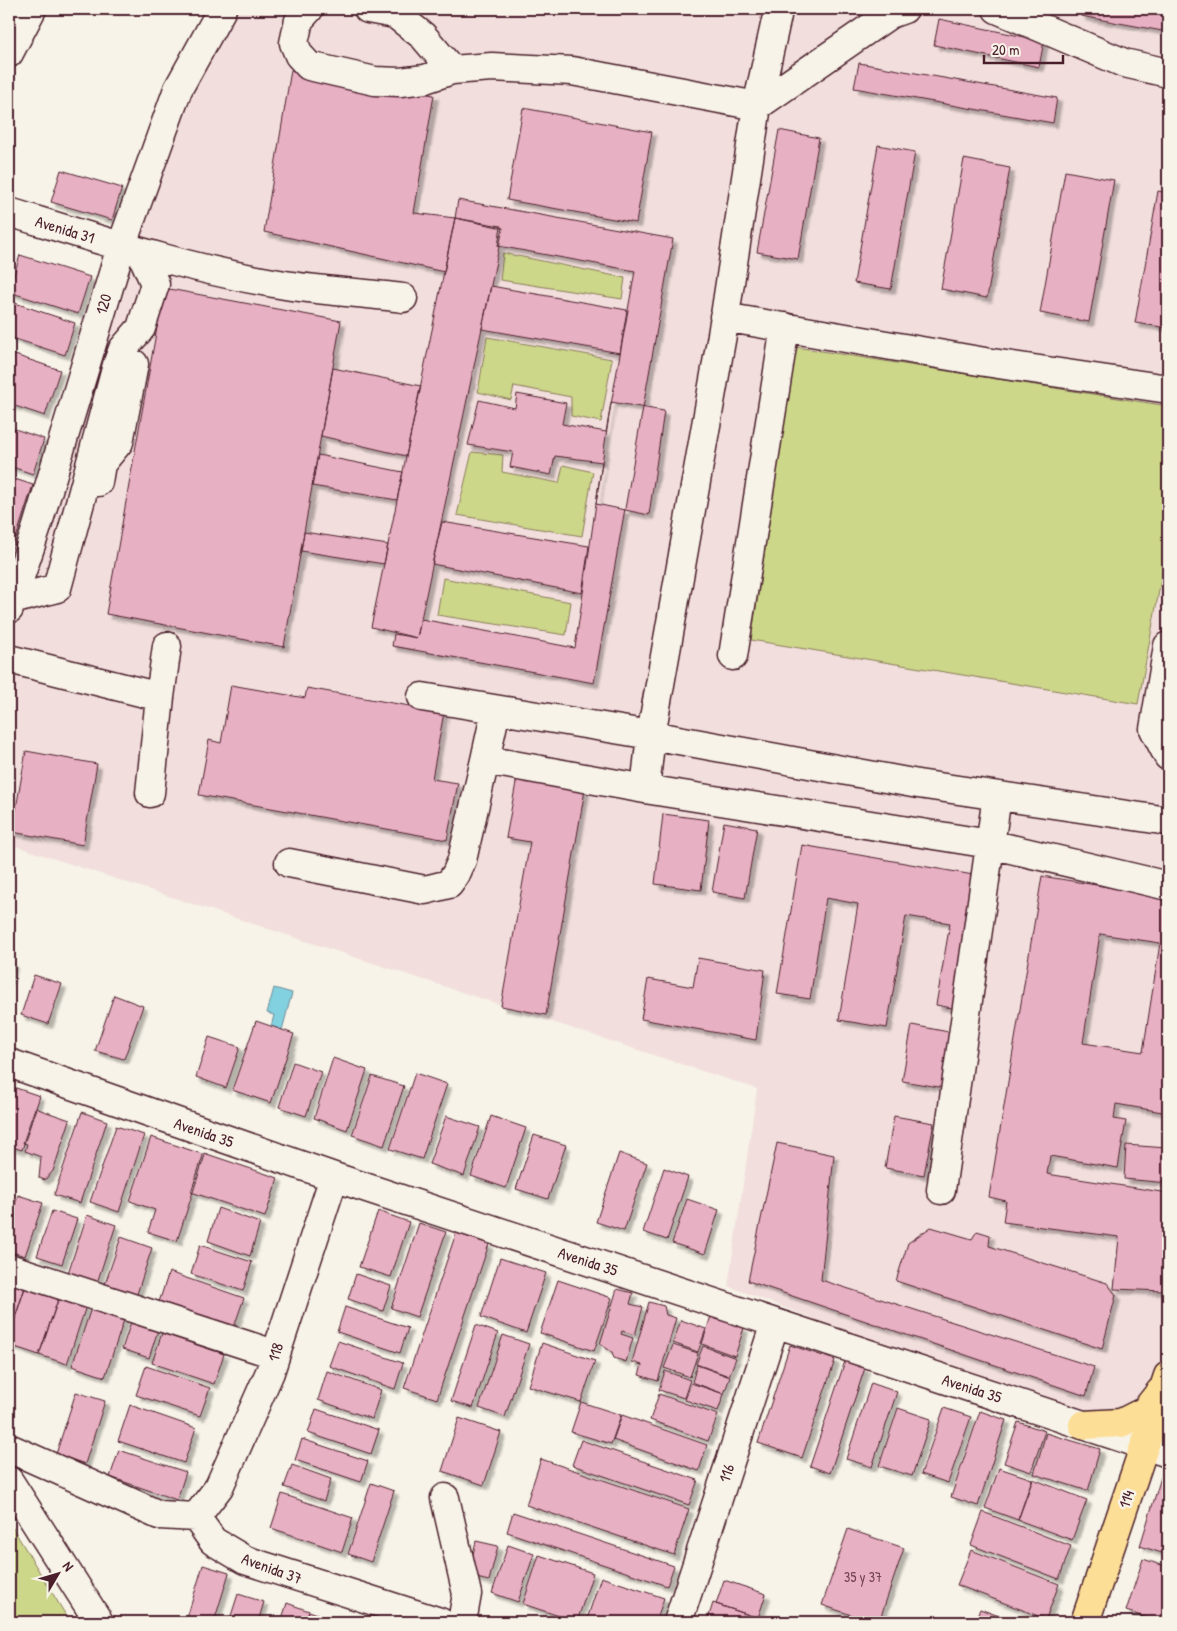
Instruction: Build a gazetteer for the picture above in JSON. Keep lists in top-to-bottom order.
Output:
{
  "streets": {
    "main road": ["114"],
    "street": [
      "Avenida 31",
      "120",
      "Avenida 35",
      "118",
      "116",
      "Avenida 37"
    ]
  },
  "crossings": [
    ["Avenida 31", "120"],
    ["Avenida 35", "118"],
    ["Avenida 35", "116"],
    ["Avenida 35", "114"],
    ["118", "Avenida 37"]
  ],
  "house_numbers": ["35 y 37"],
  "scale_bar": "20 m",
  "north": "top right"
}
